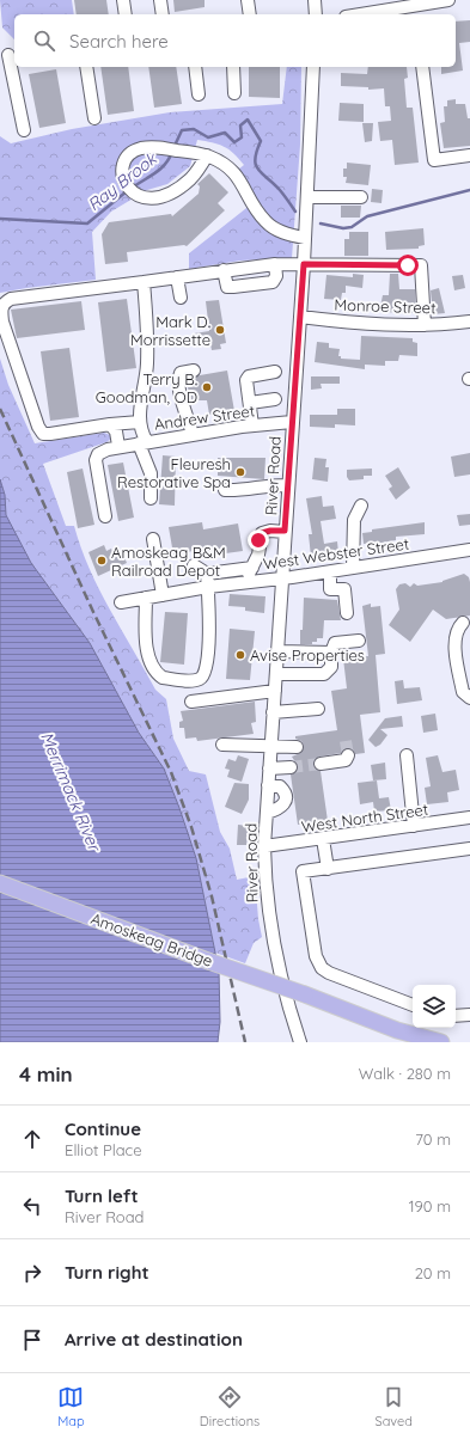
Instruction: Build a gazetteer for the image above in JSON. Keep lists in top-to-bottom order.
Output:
{
  "streets": {
    "main road": ["Amoskeag Bridge"],
    "street": [
      "Monroe Street",
      "Andrew Street",
      "River Road",
      "West Webster Street",
      "West North Street"
    ]
  },
  "crossings": [
    ["Monroe Street", "River Road"],
    ["Andrew Street", "River Road"],
    ["River Road", "West Webster Street"],
    ["River Road", "West North Street"]
  ],
  "water": ["Ray Brook", "Merrimack River"],
  "places": [
    "Mark D. Morrissette",
    "Terry B. Goodman, OD",
    "Fleuresh Restorative Spa",
    "Amoskeag B&M Railroad Depot",
    "Avise Properties"
  ],
  "page": {
    "search": "Search here",
    "heading": ["4 min", "Walk · 280 m"],
    "list": [
      ["Continue", "Elliot Place", "70 m"],
      ["Turn left", "River Road", "190 m"],
      ["Turn right", "20 m"],
      "Arrive at destination"
    ],
    "nav": ["Map", "Directions", "Saved"]
  }
}
